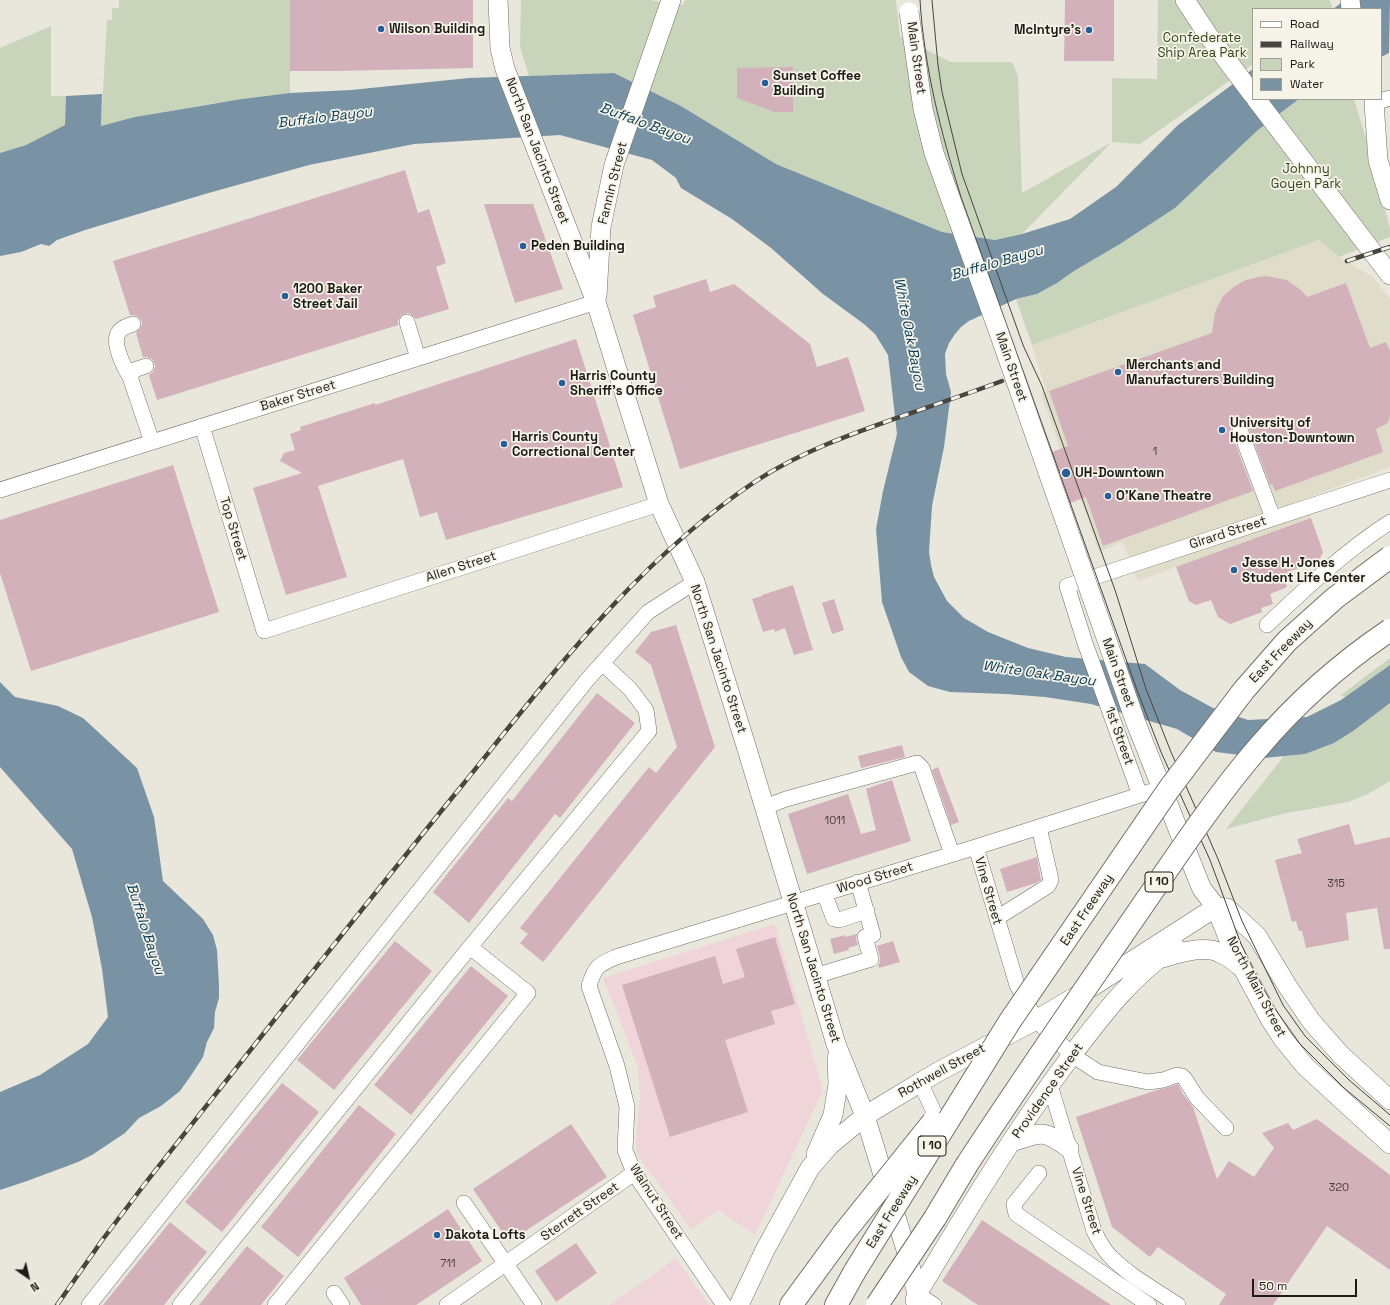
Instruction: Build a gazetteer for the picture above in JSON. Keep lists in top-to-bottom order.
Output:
{
  "streets": {
    "highway": ["East Freeway", "I 10"],
    "main road": [
      "Main Street",
      "North San Jacinto Street",
      "Fannin Street",
      "North Main Street",
      "Rothwell Street",
      "Providence Street"
    ],
    "street": [
      "Baker Street",
      "Top Street",
      "Girard Street",
      "Allen Street",
      "1st Street",
      "Wood Street",
      "Vine Street",
      "Walnut Street",
      "Sterrett Street"
    ]
  },
  "crossings": [
    ["Main Street", "North Main Street"],
    ["North San Jacinto Street", "Fannin Street"],
    ["North San Jacinto Street", "Baker Street"],
    ["North San Jacinto Street", "Allen Street"],
    ["North San Jacinto Street", "Wood Street"],
    ["Fannin Street", "Baker Street"],
    ["Baker Street", "Top Street"],
    ["Top Street", "Allen Street"],
    ["Girard Street", "1st Street"],
    ["1st Street", "Wood Street"],
    ["Wood Street", "Vine Street"],
    ["Wood Street", "North Main Street"],
    ["Wood Street", "Walnut Street"],
    ["Vine Street", "Rothwell Street"],
    ["Vine Street", "Providence Street"],
    ["North Main Street", "Rothwell Street"],
    ["North Main Street", "Providence Street"],
    ["Rothwell Street", "Providence Street"],
    ["Walnut Street", "Sterrett Street"]
  ],
  "water": ["Buffalo Bayou", "White Oak Bayou"],
  "parks": ["Confederate Ship Area Park", "Johnny Goyen Park"],
  "places": [
    "Wilson Building",
    "McIntyre's",
    "Sunset Coffee Building",
    "Peden Building",
    "1200 Baker Street Jail",
    "Merchants and Manufacturers Building",
    "Harris County Sheriff's Office",
    "University of Houston-Downtown",
    "Harris County Correctional Center",
    "UH-Downtown",
    "O'Kane Theatre",
    "Jesse H. Jones Student Life Center",
    "Dakota Lofts"
  ],
  "house_numbers": [
    "1",
    "1011",
    "315",
    "320",
    "711"
  ],
  "legend": [
    "Road",
    "Railway",
    "Park",
    "Water"
  ],
  "scale_bar": "50 m",
  "north": "bottom right"
}
